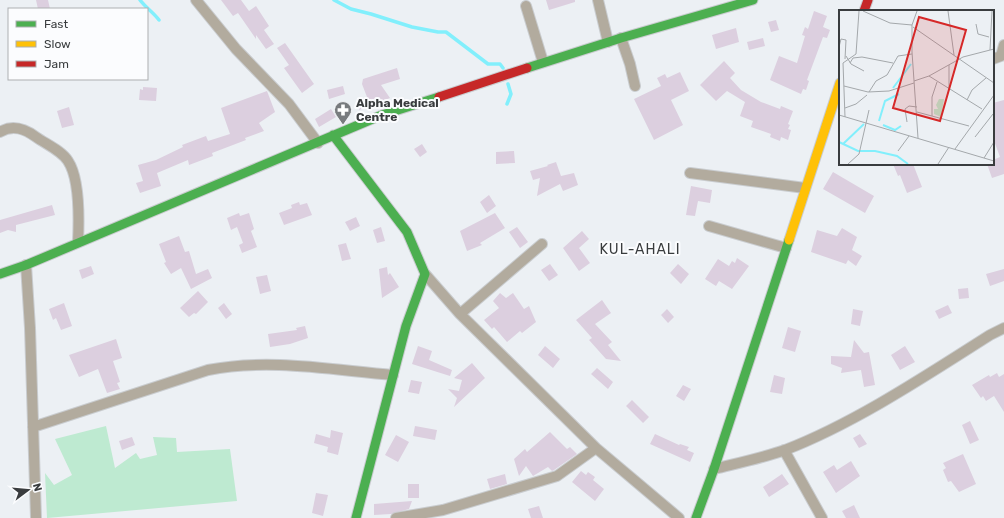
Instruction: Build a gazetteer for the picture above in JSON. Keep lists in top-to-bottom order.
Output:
{
  "districts": ["KUL-AHALI"],
  "places": {
    "pharmacy": ["Alpha Medical Centre"]
  },
  "legend": ["Fast", "Slow", "Jam"],
  "north": "right"
}
